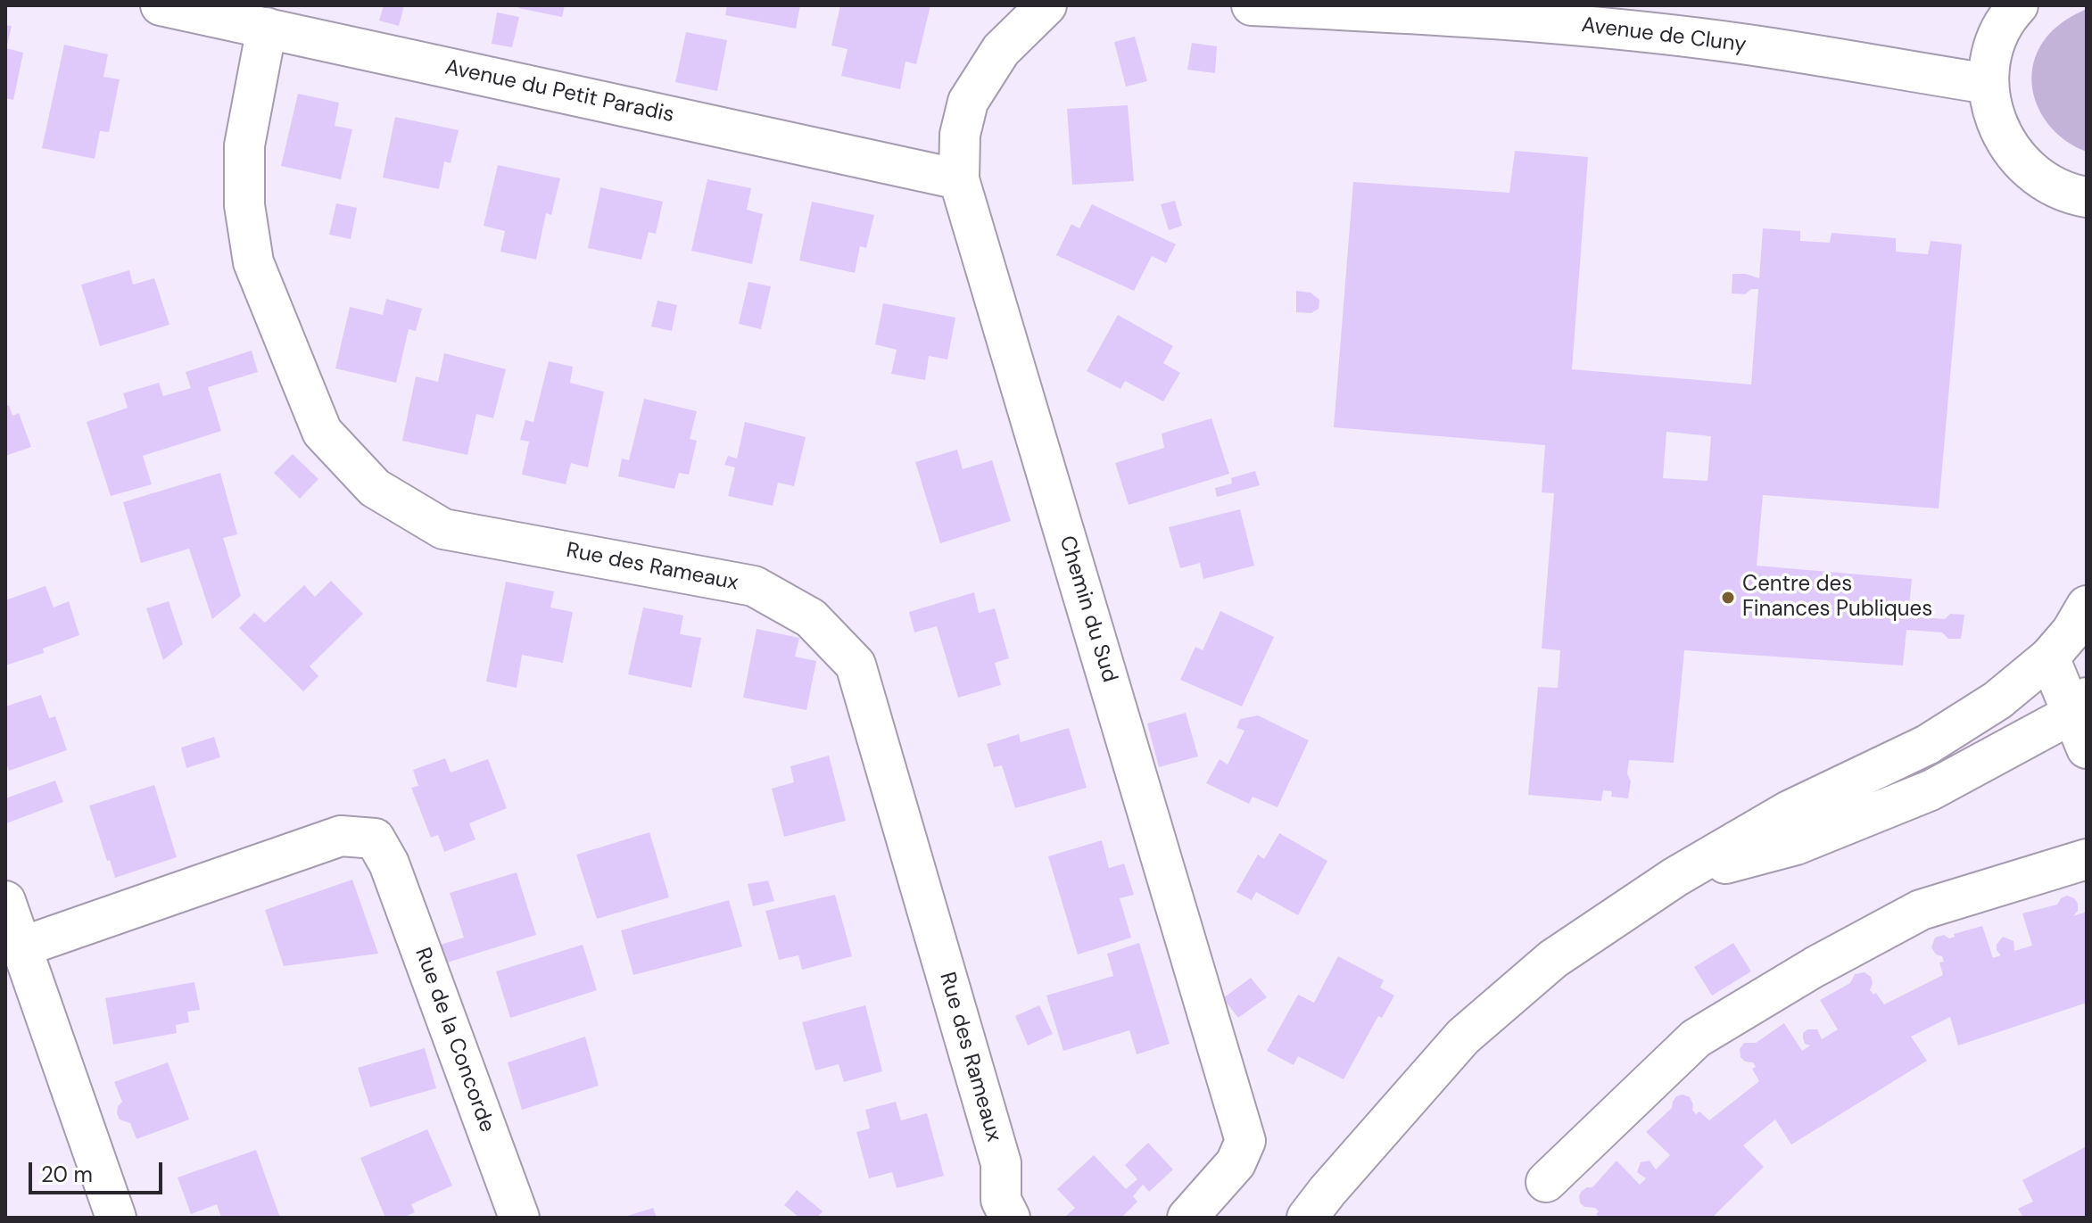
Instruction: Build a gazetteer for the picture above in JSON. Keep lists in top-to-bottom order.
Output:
{
  "streets": {
    "street": [
      "Avenue de Cluny",
      "Avenue du Petit Paradis",
      "Rue des Rameaux",
      "Chemin du Sud",
      "Rue de la Concorde"
    ]
  },
  "crossings": [
    ["Avenue du Petit Paradis", "Rue des Rameaux"],
    ["Avenue du Petit Paradis", "Chemin du Sud"]
  ],
  "places": ["Centre des Finances Publiques"],
  "scale_bar": "20 m"
}
